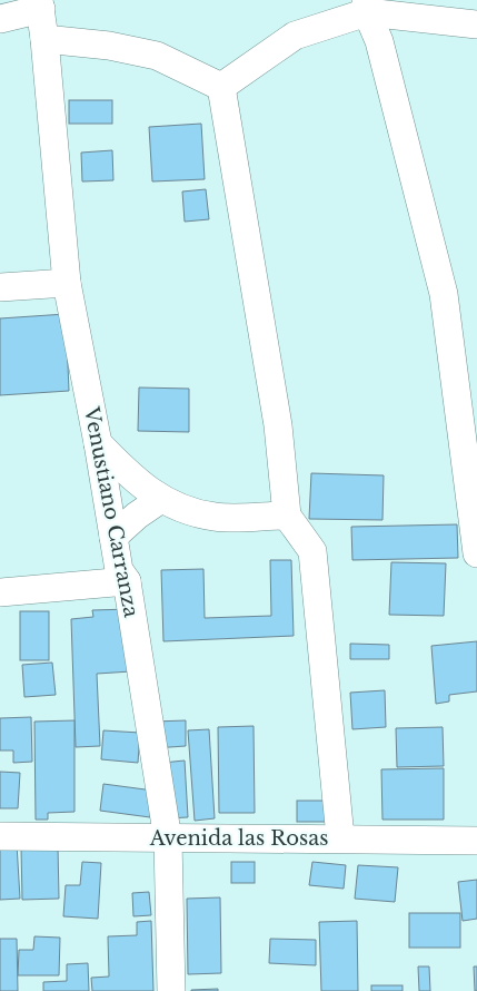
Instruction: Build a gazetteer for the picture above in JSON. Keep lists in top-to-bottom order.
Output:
{
  "streets": {
    "street": ["Venustiano Carranza", "Avenida las Rosas"]
  },
  "crossings": [
    ["Venustiano Carranza", "Avenida las Rosas"]
  ]
}
